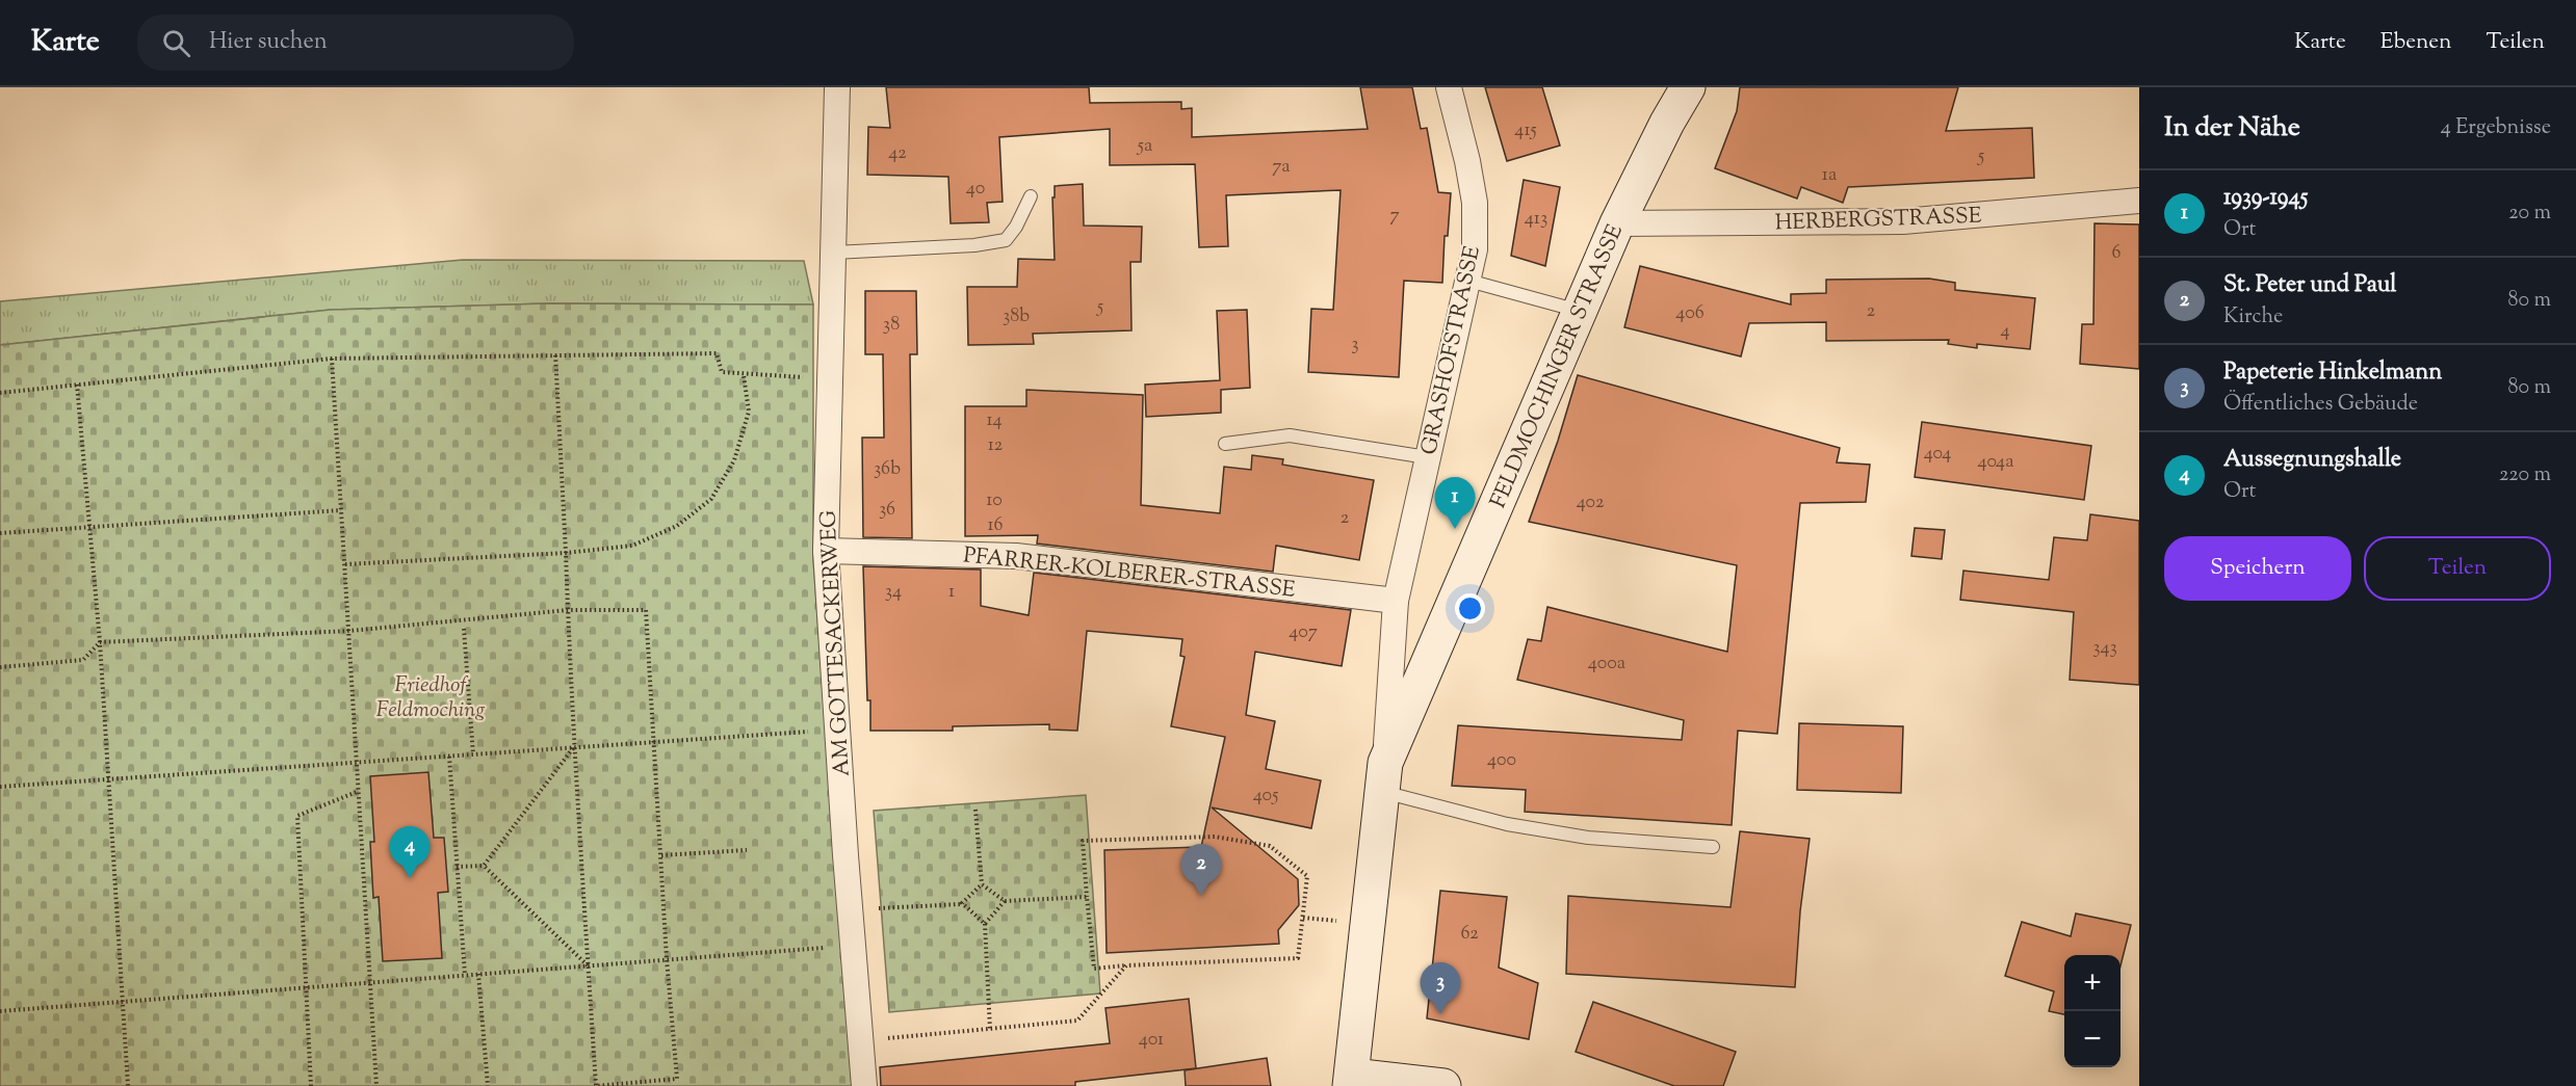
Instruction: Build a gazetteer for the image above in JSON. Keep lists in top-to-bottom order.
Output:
{
  "streets": {
    "main road": ["FELDMOCHINGER STRASSE"],
    "street": [
      "HERBERGSTRASSE",
      "GRASHOFSTRASSE",
      "PFARRER-KOLBERER-STRASSE",
      "AM GOTTESACKERWEG"
    ]
  },
  "crossings": [
    ["HERBERGSTRASSE", "FELDMOCHINGER STRASSE"],
    ["GRASHOFSTRASSE", "FELDMOCHINGER STRASSE"],
    ["GRASHOFSTRASSE", "PFARRER-KOLBERER-STRASSE"],
    ["PFARRER-KOLBERER-STRASSE", "AM GOTTESACKERWEG"]
  ],
  "parks": ["Friedhof Feldmoching"],
  "house_numbers": [
    "415",
    "5a",
    "42",
    "5",
    "7a",
    "1a",
    "40",
    "7",
    "413",
    "6",
    "5",
    "2",
    "406",
    "38b",
    "38",
    "4",
    "3",
    "14",
    "12",
    "404",
    "404a",
    "36b",
    "10",
    "402",
    "36",
    "2",
    "16",
    "34",
    "1",
    "407",
    "343",
    "400a",
    "400",
    "405",
    "62",
    "401"
  ],
  "page": {
    "header": "Karte",
    "search": "Hier suchen",
    "nav": ["Karte", "Ebenen", "Teilen"],
    "heading": ["In der Nähe", "4 Ergebnisse"],
    "list": [
      {
        "mark": "1",
        "name": "1939-1945",
        "note": "Ort",
        "value": "20 m"
      },
      {
        "mark": "2",
        "name": "St. Peter und Paul",
        "note": "Kirche",
        "value": "80 m"
      },
      {
        "mark": "3",
        "name": "Papeterie Hinkelmann",
        "note": "Öffentliches Gebäude",
        "value": "80 m"
      },
      {
        "mark": "4",
        "name": "Aussegnungshalle",
        "note": "Ort",
        "value": "220 m"
      }
    ],
    "pins": [
      "1",
      "4",
      "2",
      "3"
    ],
    "buttons": ["Speichern", "Teilen"],
    "map_buttons": ["+", "−"]
  }
}
